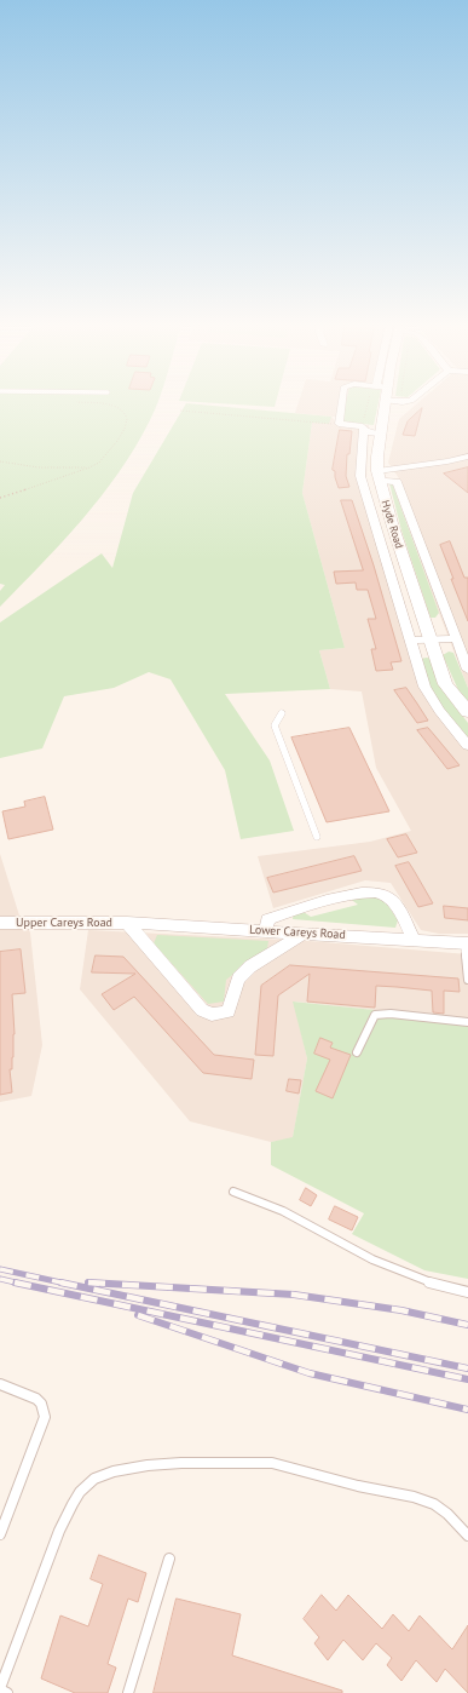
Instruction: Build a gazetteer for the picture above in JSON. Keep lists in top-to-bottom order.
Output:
{
  "streets": {
    "street": ["Hyde Road", "Upper Careys Road", "Lower Careys Road"]
  },
  "crossings": [
    ["Upper Careys Road", "Lower Careys Road"]
  ]
}
